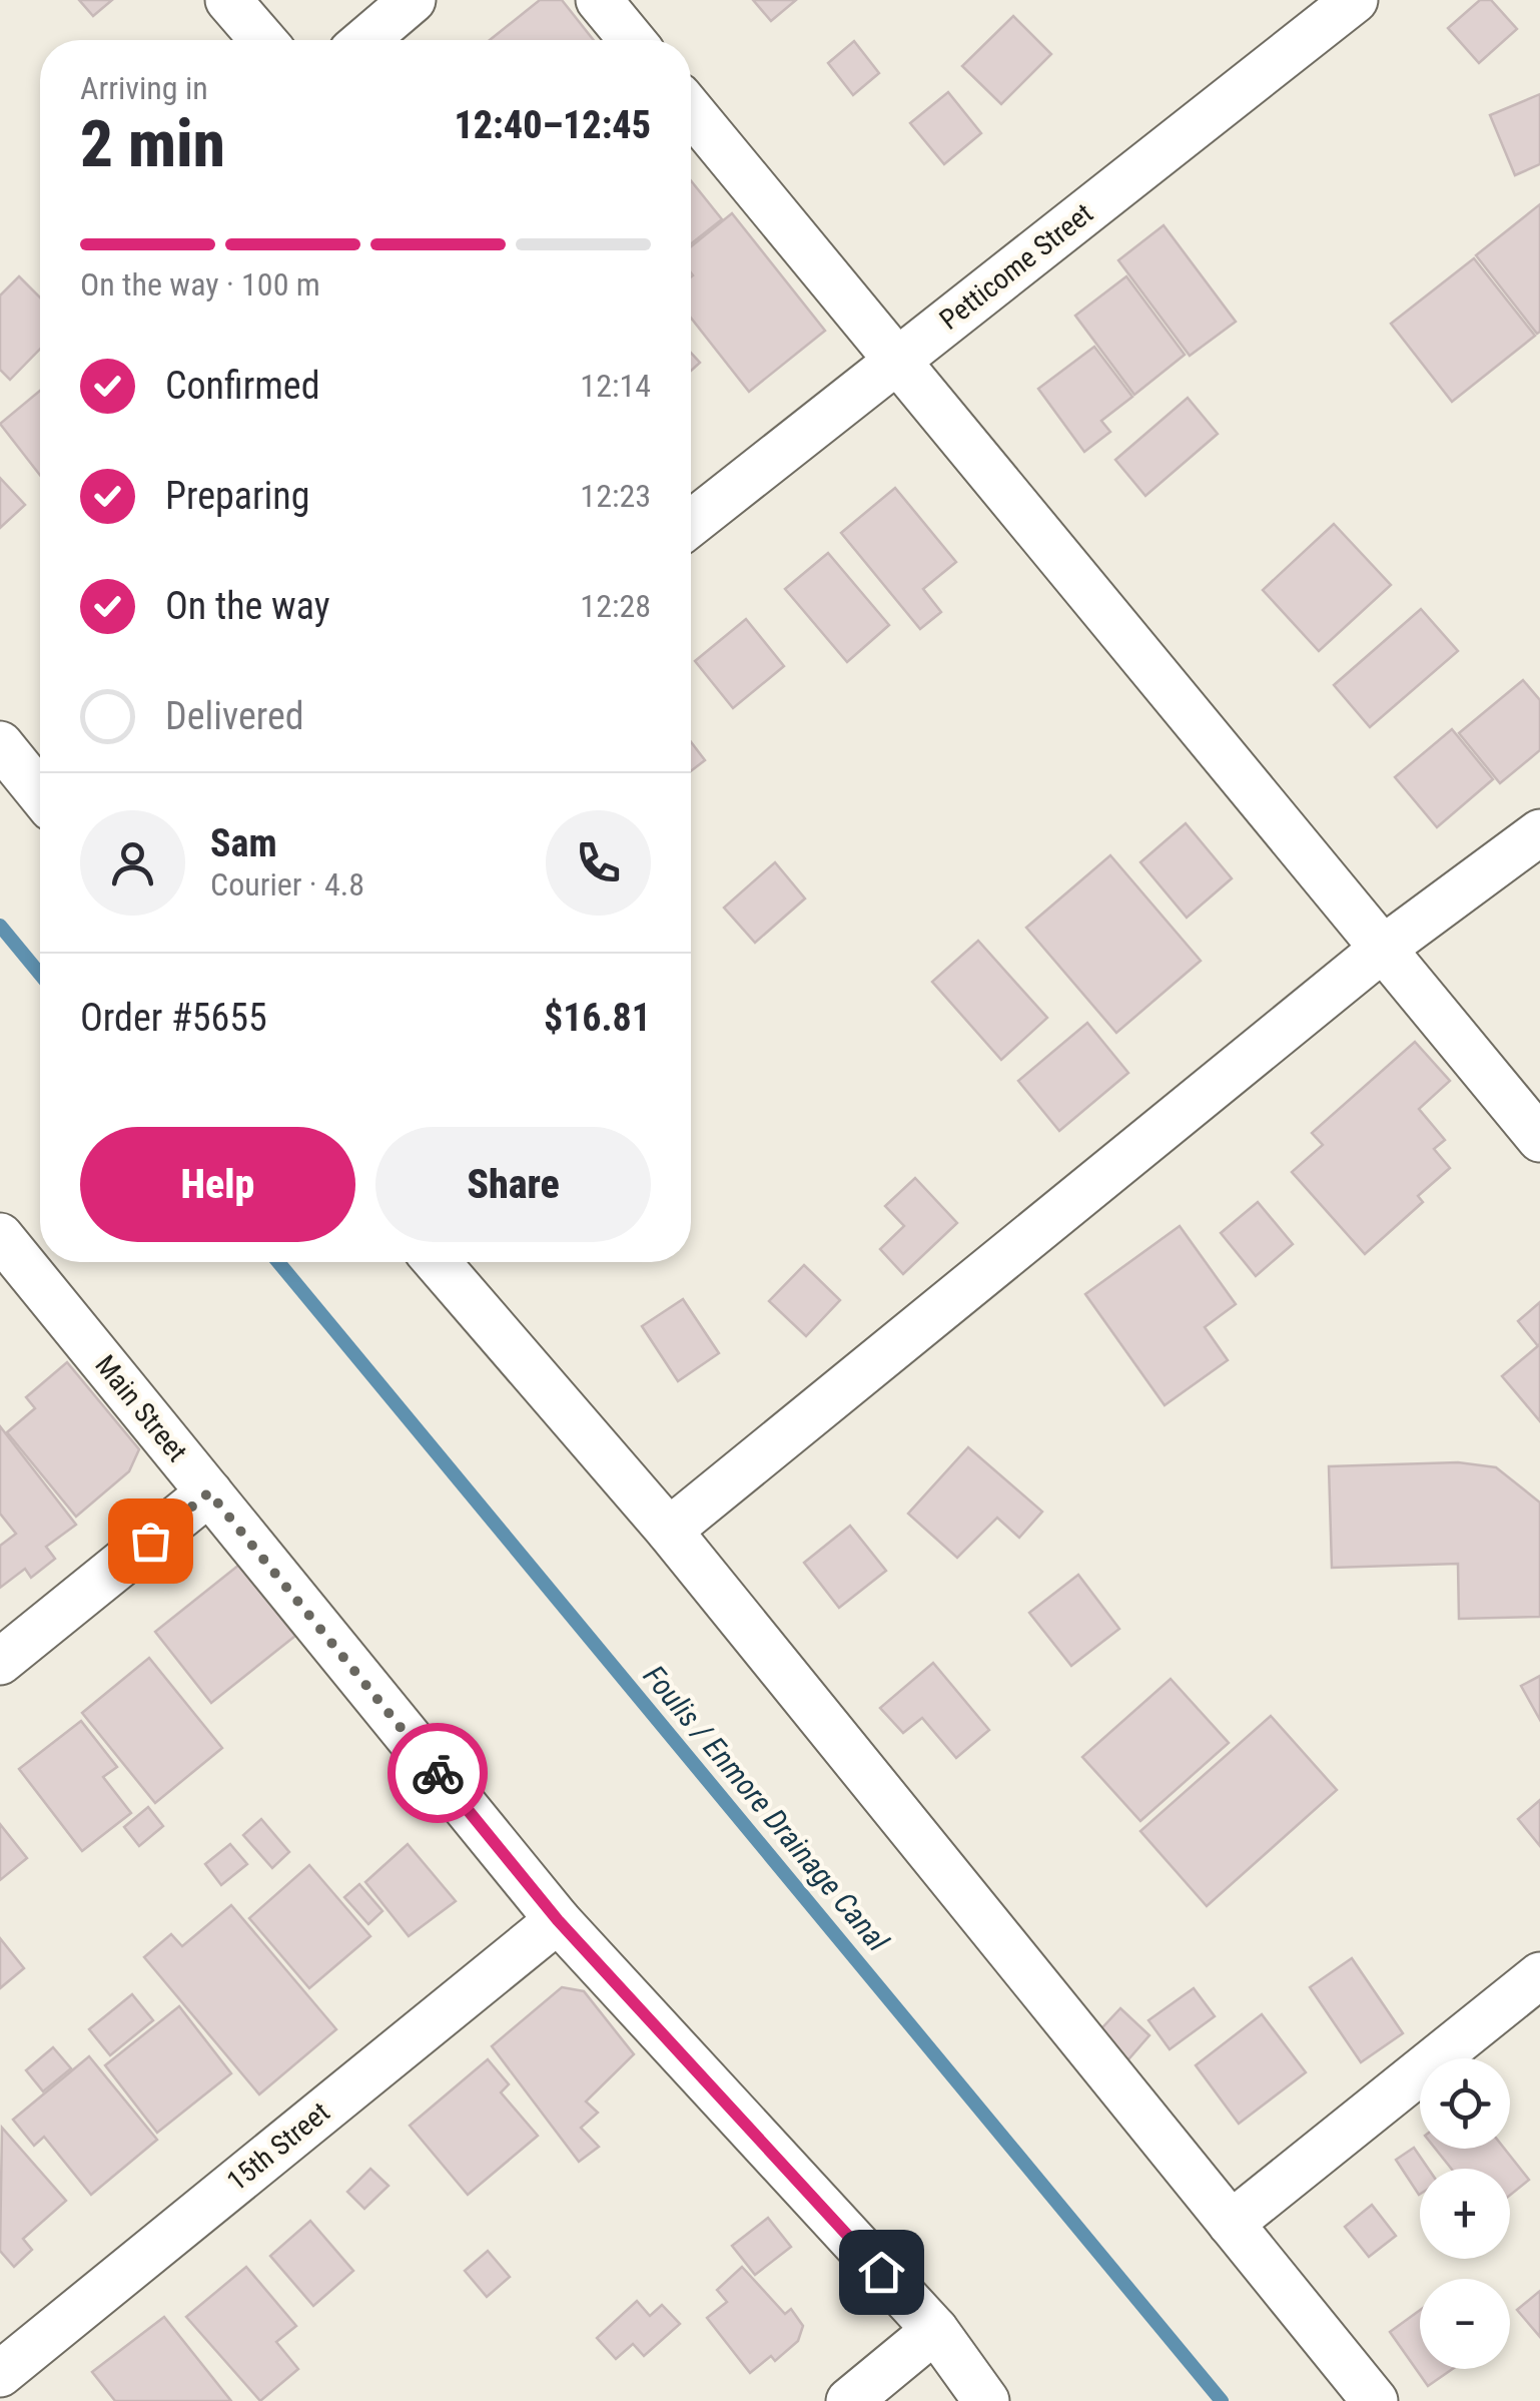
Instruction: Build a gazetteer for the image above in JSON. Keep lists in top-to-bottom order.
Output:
{
  "streets": {
    "street": ["Petticome Street", "Main Street", "15th Street"]
  },
  "crossings": [
    ["Main Street", "15th Street"]
  ],
  "water": ["Foulis / Enmore Drainage Canal"],
  "page": {
    "heading": ["2 min", "Arriving in", "12:40–12:45"],
    "panel": [
      "Sam",
      "Courier · 4.8",
      "Order #5655",
      "$16.81"
    ],
    "bar": "On the way · 100 m",
    "list": [
      ["Confirmed", "12:14"],
      ["Preparing", "12:23"],
      ["On the way", "12:28"],
      "Delivered"
    ],
    "buttons": ["Help", "Share"],
    "map_buttons": ["+", "−"]
  }
}
